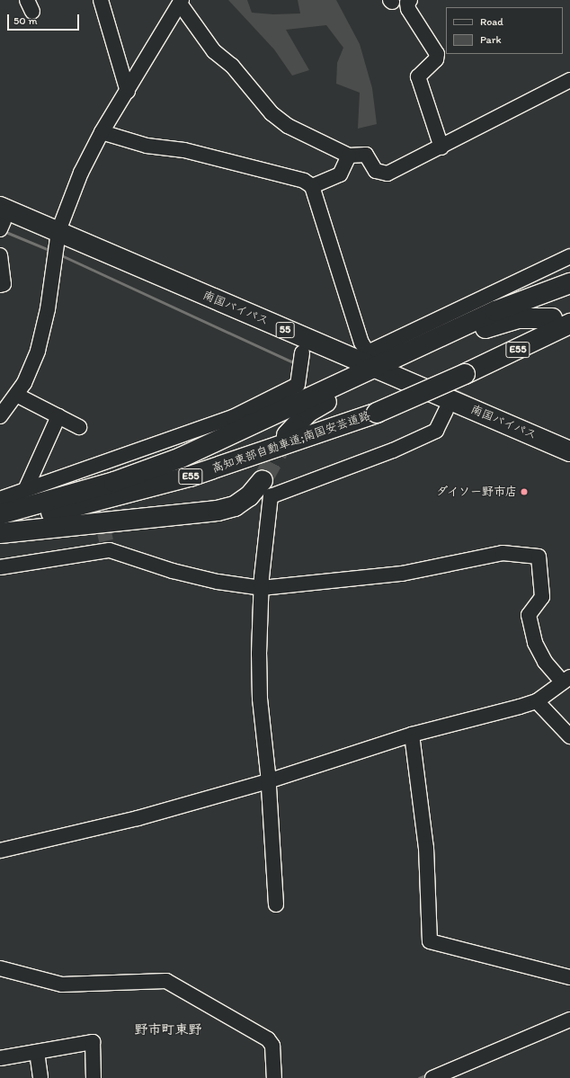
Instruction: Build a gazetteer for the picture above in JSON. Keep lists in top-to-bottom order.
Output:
{
  "streets": {
    "highway": [
      "南国バイパス",
      "55",
      "E55",
      "高知東部自動車道;南国安芸道路"
    ]
  },
  "districts": ["野市町東野"],
  "places": ["ダイソー野市店"],
  "legend": ["Road", "Park"],
  "scale_bar": "50 m"
}
